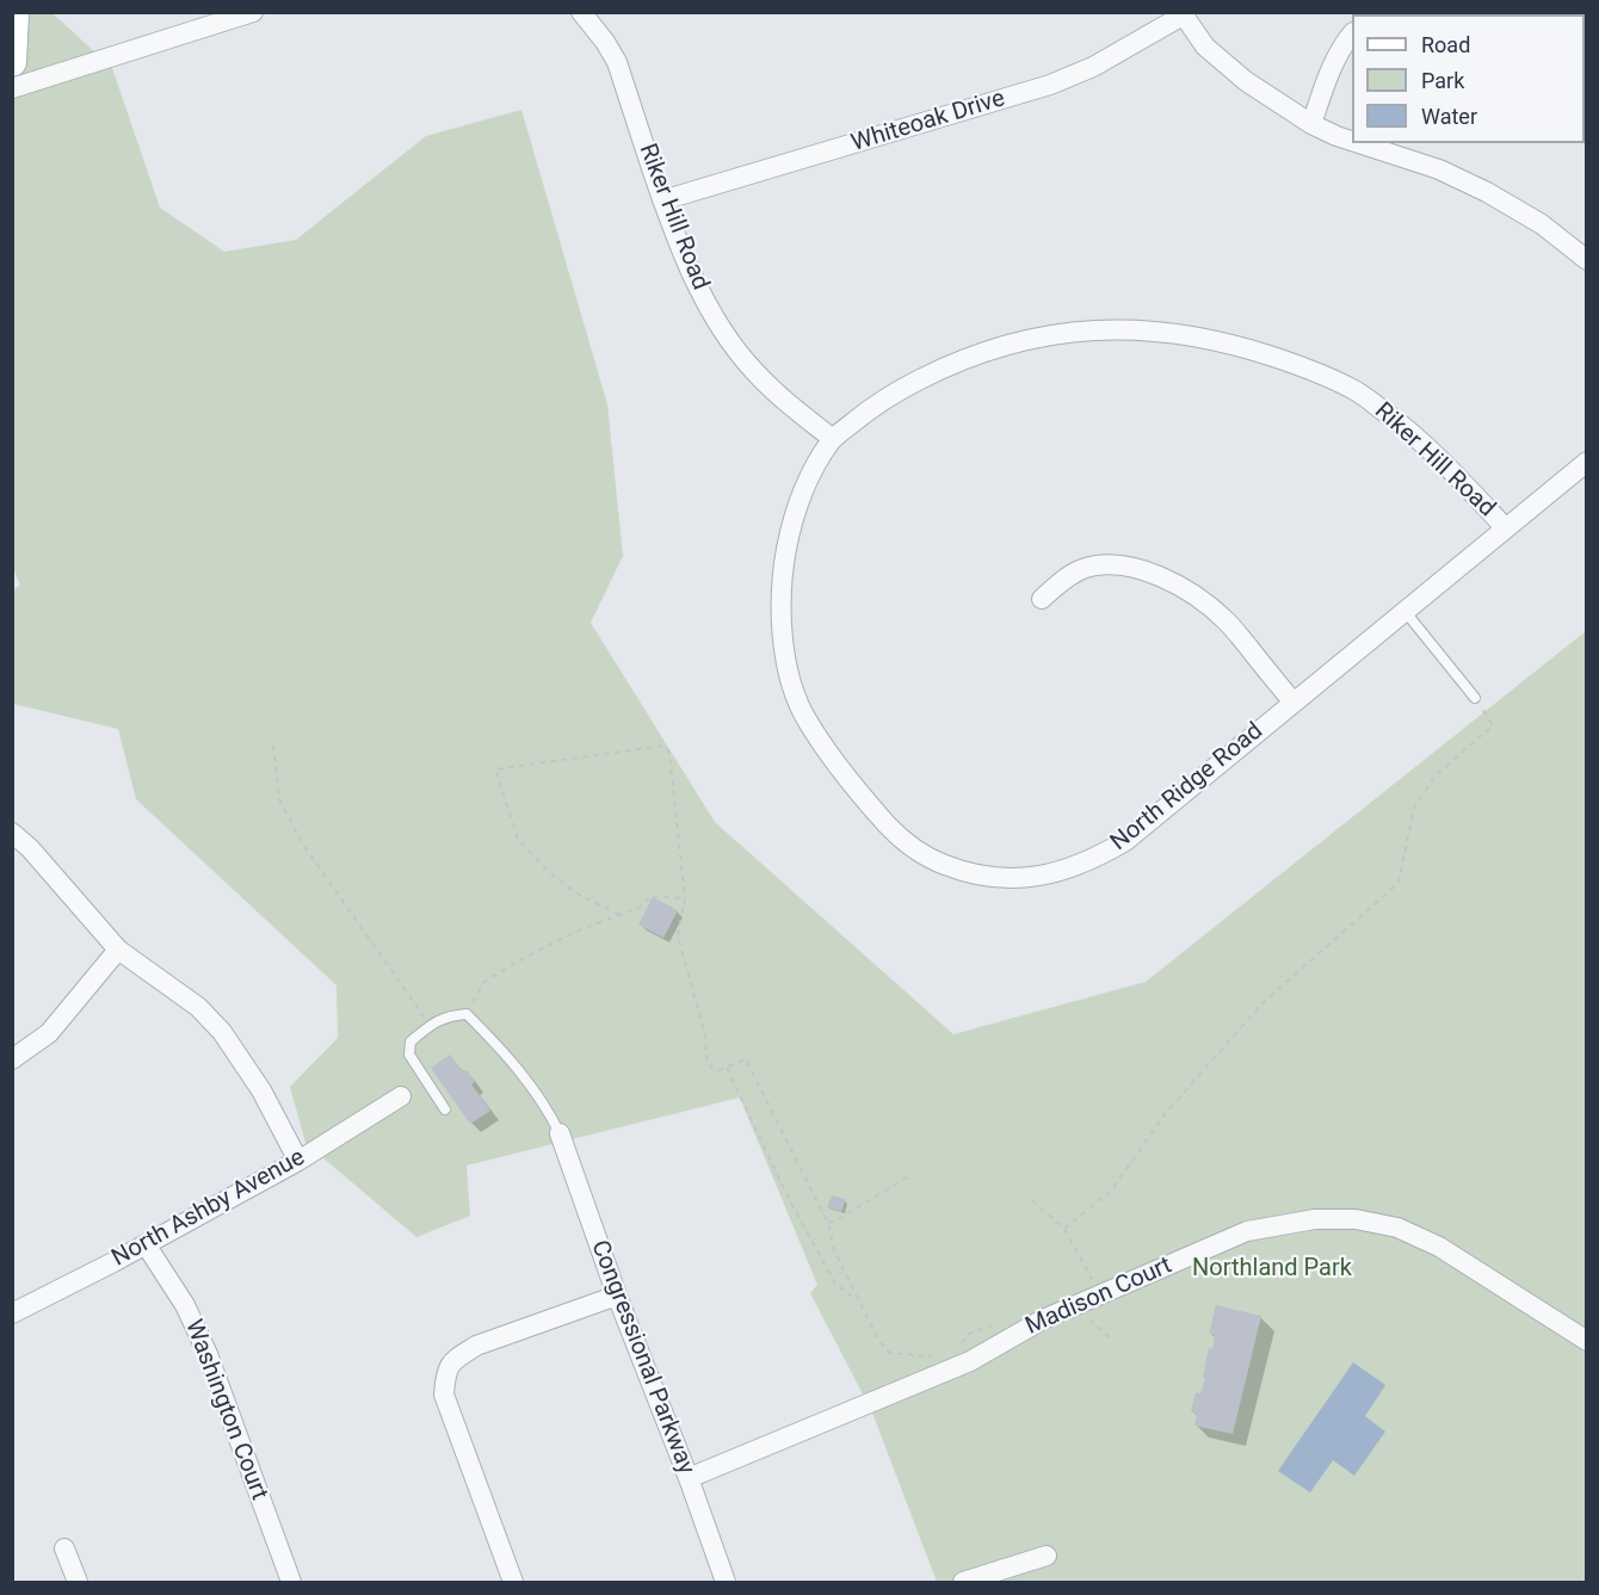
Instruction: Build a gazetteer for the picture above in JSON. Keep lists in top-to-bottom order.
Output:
{
  "streets": {
    "street": [
      "Whiteoak Drive",
      "Riker Hill Road",
      "North Ridge Road",
      "North Ashby Avenue",
      "Madison Court",
      "Congressional Parkway",
      "Washington Court"
    ]
  },
  "crossings": [
    ["Whiteoak Drive", "Riker Hill Road"],
    ["Riker Hill Road", "North Ridge Road"],
    ["North Ashby Avenue", "Washington Court"],
    ["Madison Court", "Congressional Parkway"]
  ],
  "parks": ["Northland Park"],
  "legend": ["Road", "Park", "Water"]
}
